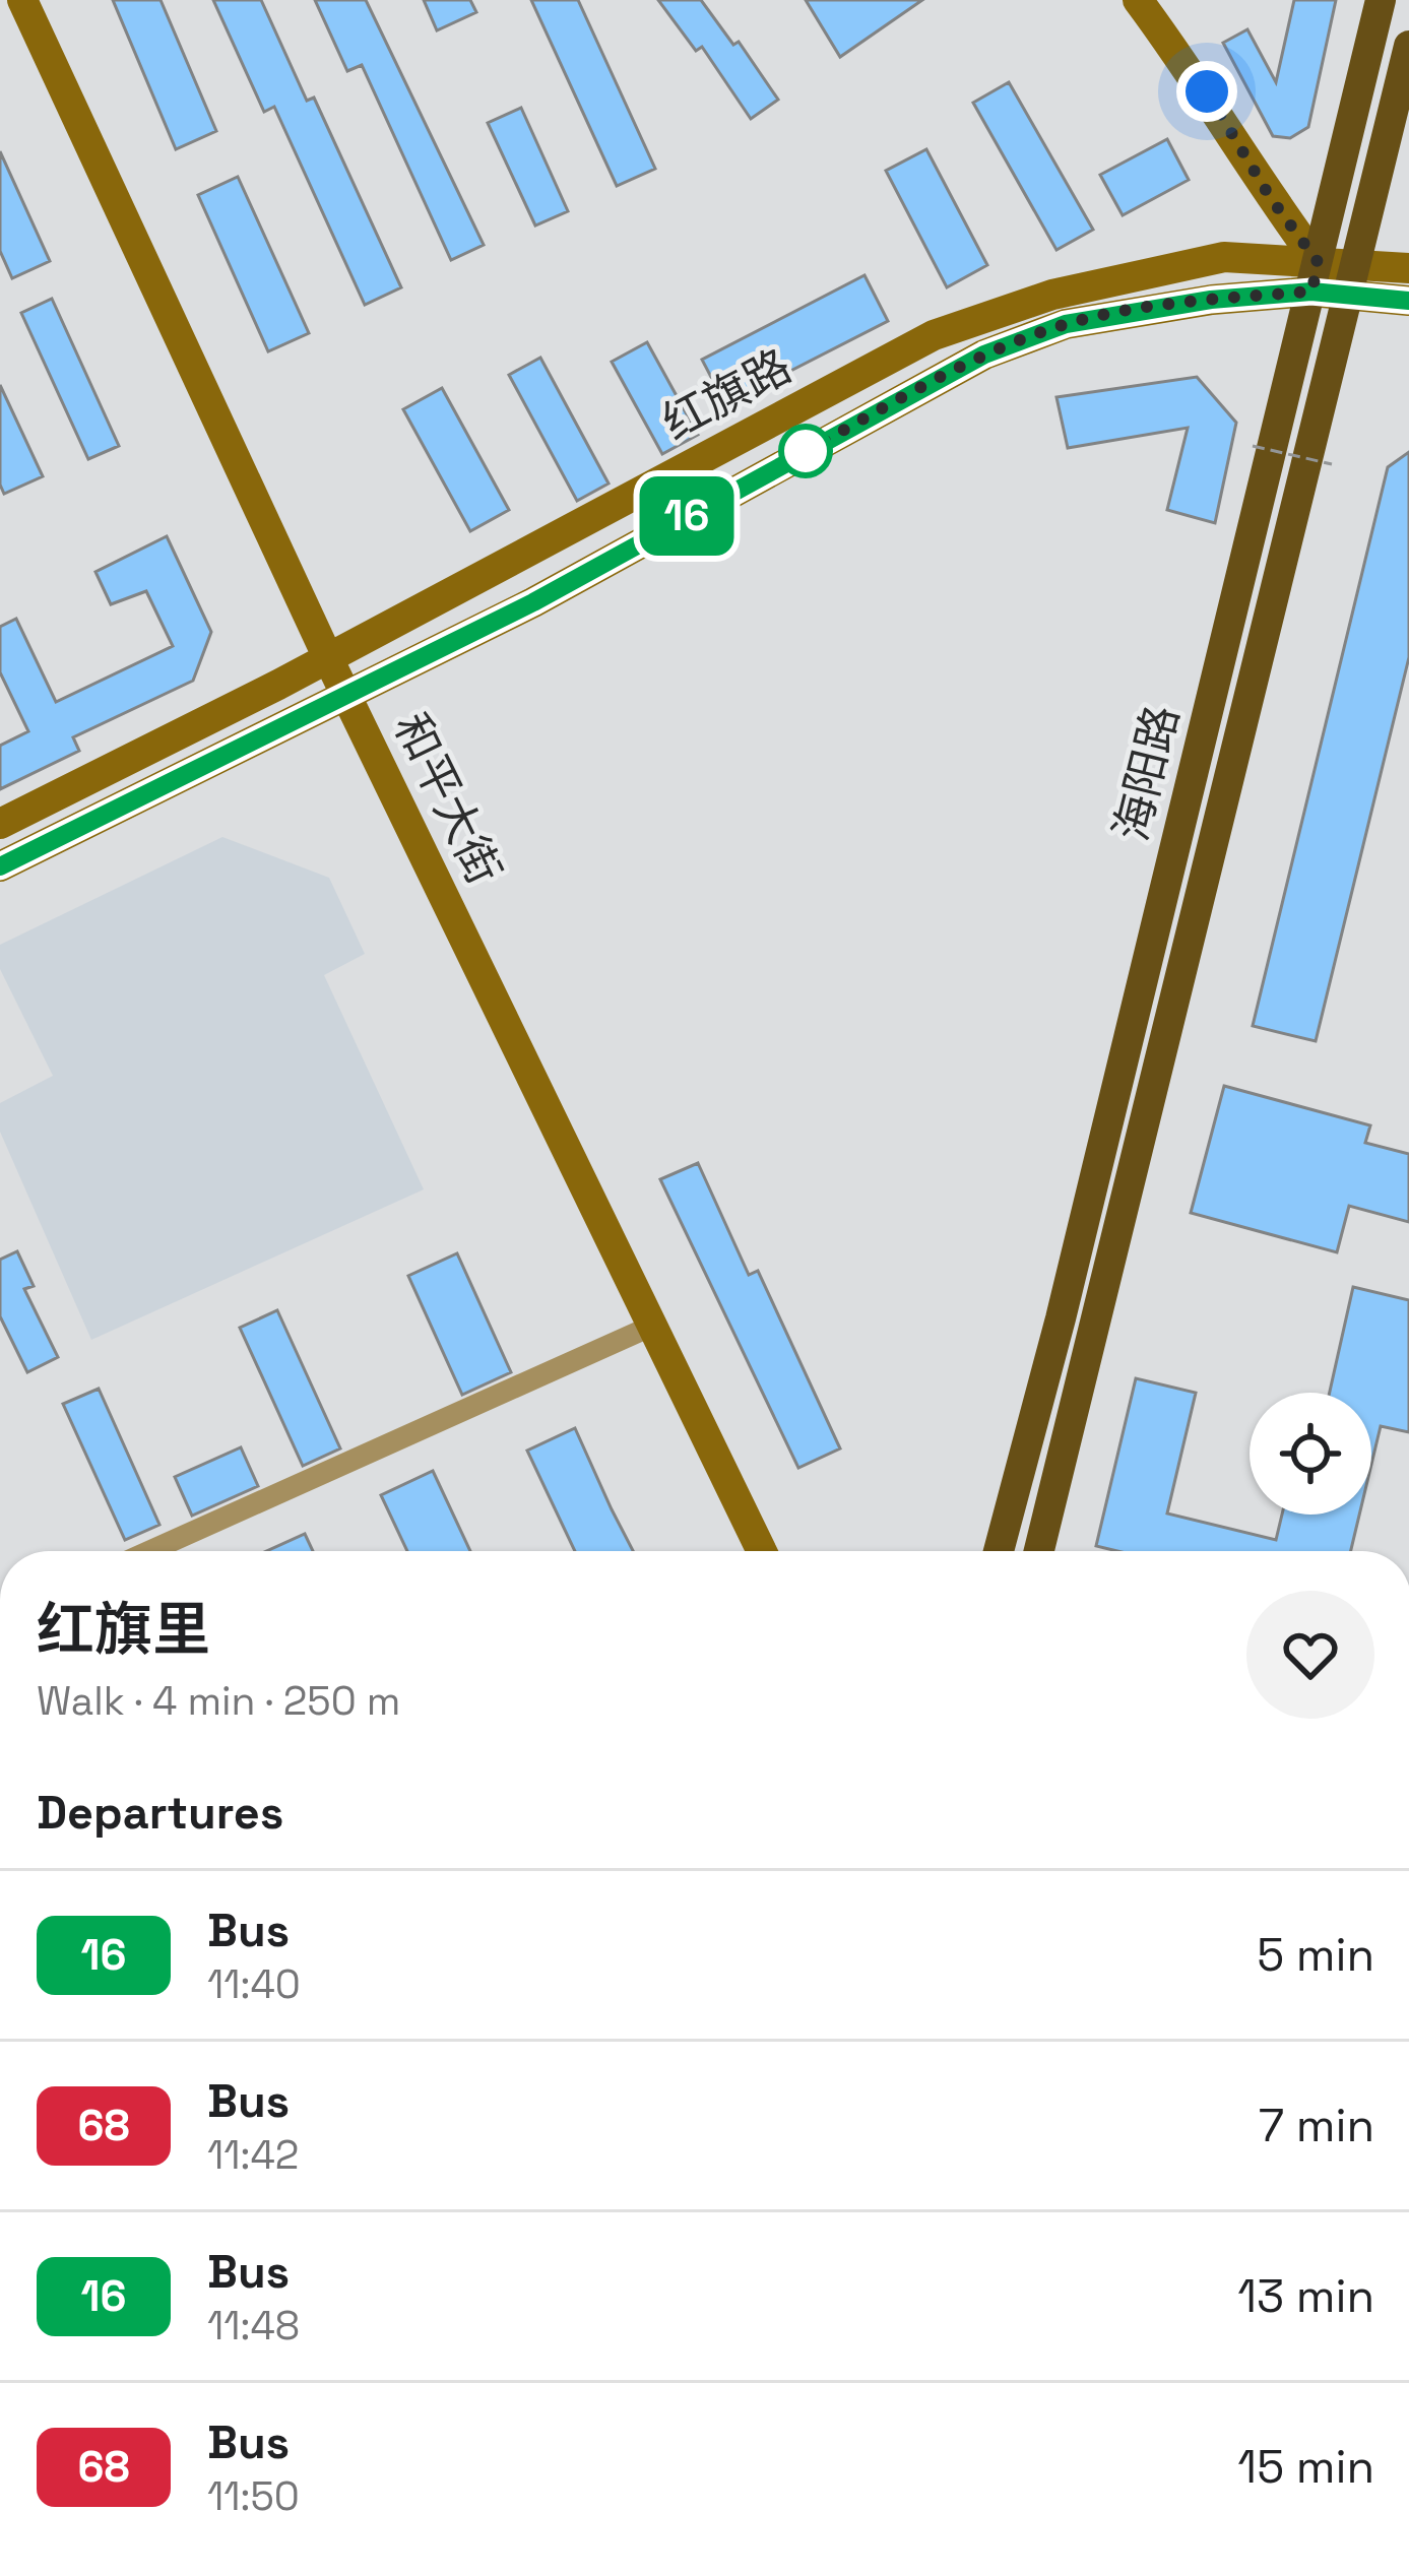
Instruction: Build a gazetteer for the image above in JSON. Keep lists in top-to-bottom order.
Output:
{
  "streets": {
    "main road": ["红旗路", "海阳路", "和平大街"]
  },
  "crossings": [
    ["红旗路", "海阳路"],
    ["红旗路", "和平大街"]
  ],
  "lines": ["bus line 16"],
  "page": {
    "on_map": "16",
    "heading": [
      ["红旗里", "Walk · 4 min · 250 m"],
      "Departures"
    ],
    "list": [
      {
        "mark": "16",
        "name": "Bus",
        "note": "11:40",
        "value": "5 min"
      },
      {
        "mark": "68",
        "name": "Bus",
        "note": "11:42",
        "value": "7 min"
      },
      {
        "mark": "16",
        "name": "Bus",
        "note": "11:48",
        "value": "13 min"
      },
      {
        "mark": "68",
        "name": "Bus",
        "note": "11:50",
        "value": "15 min"
      }
    ]
  }
}
